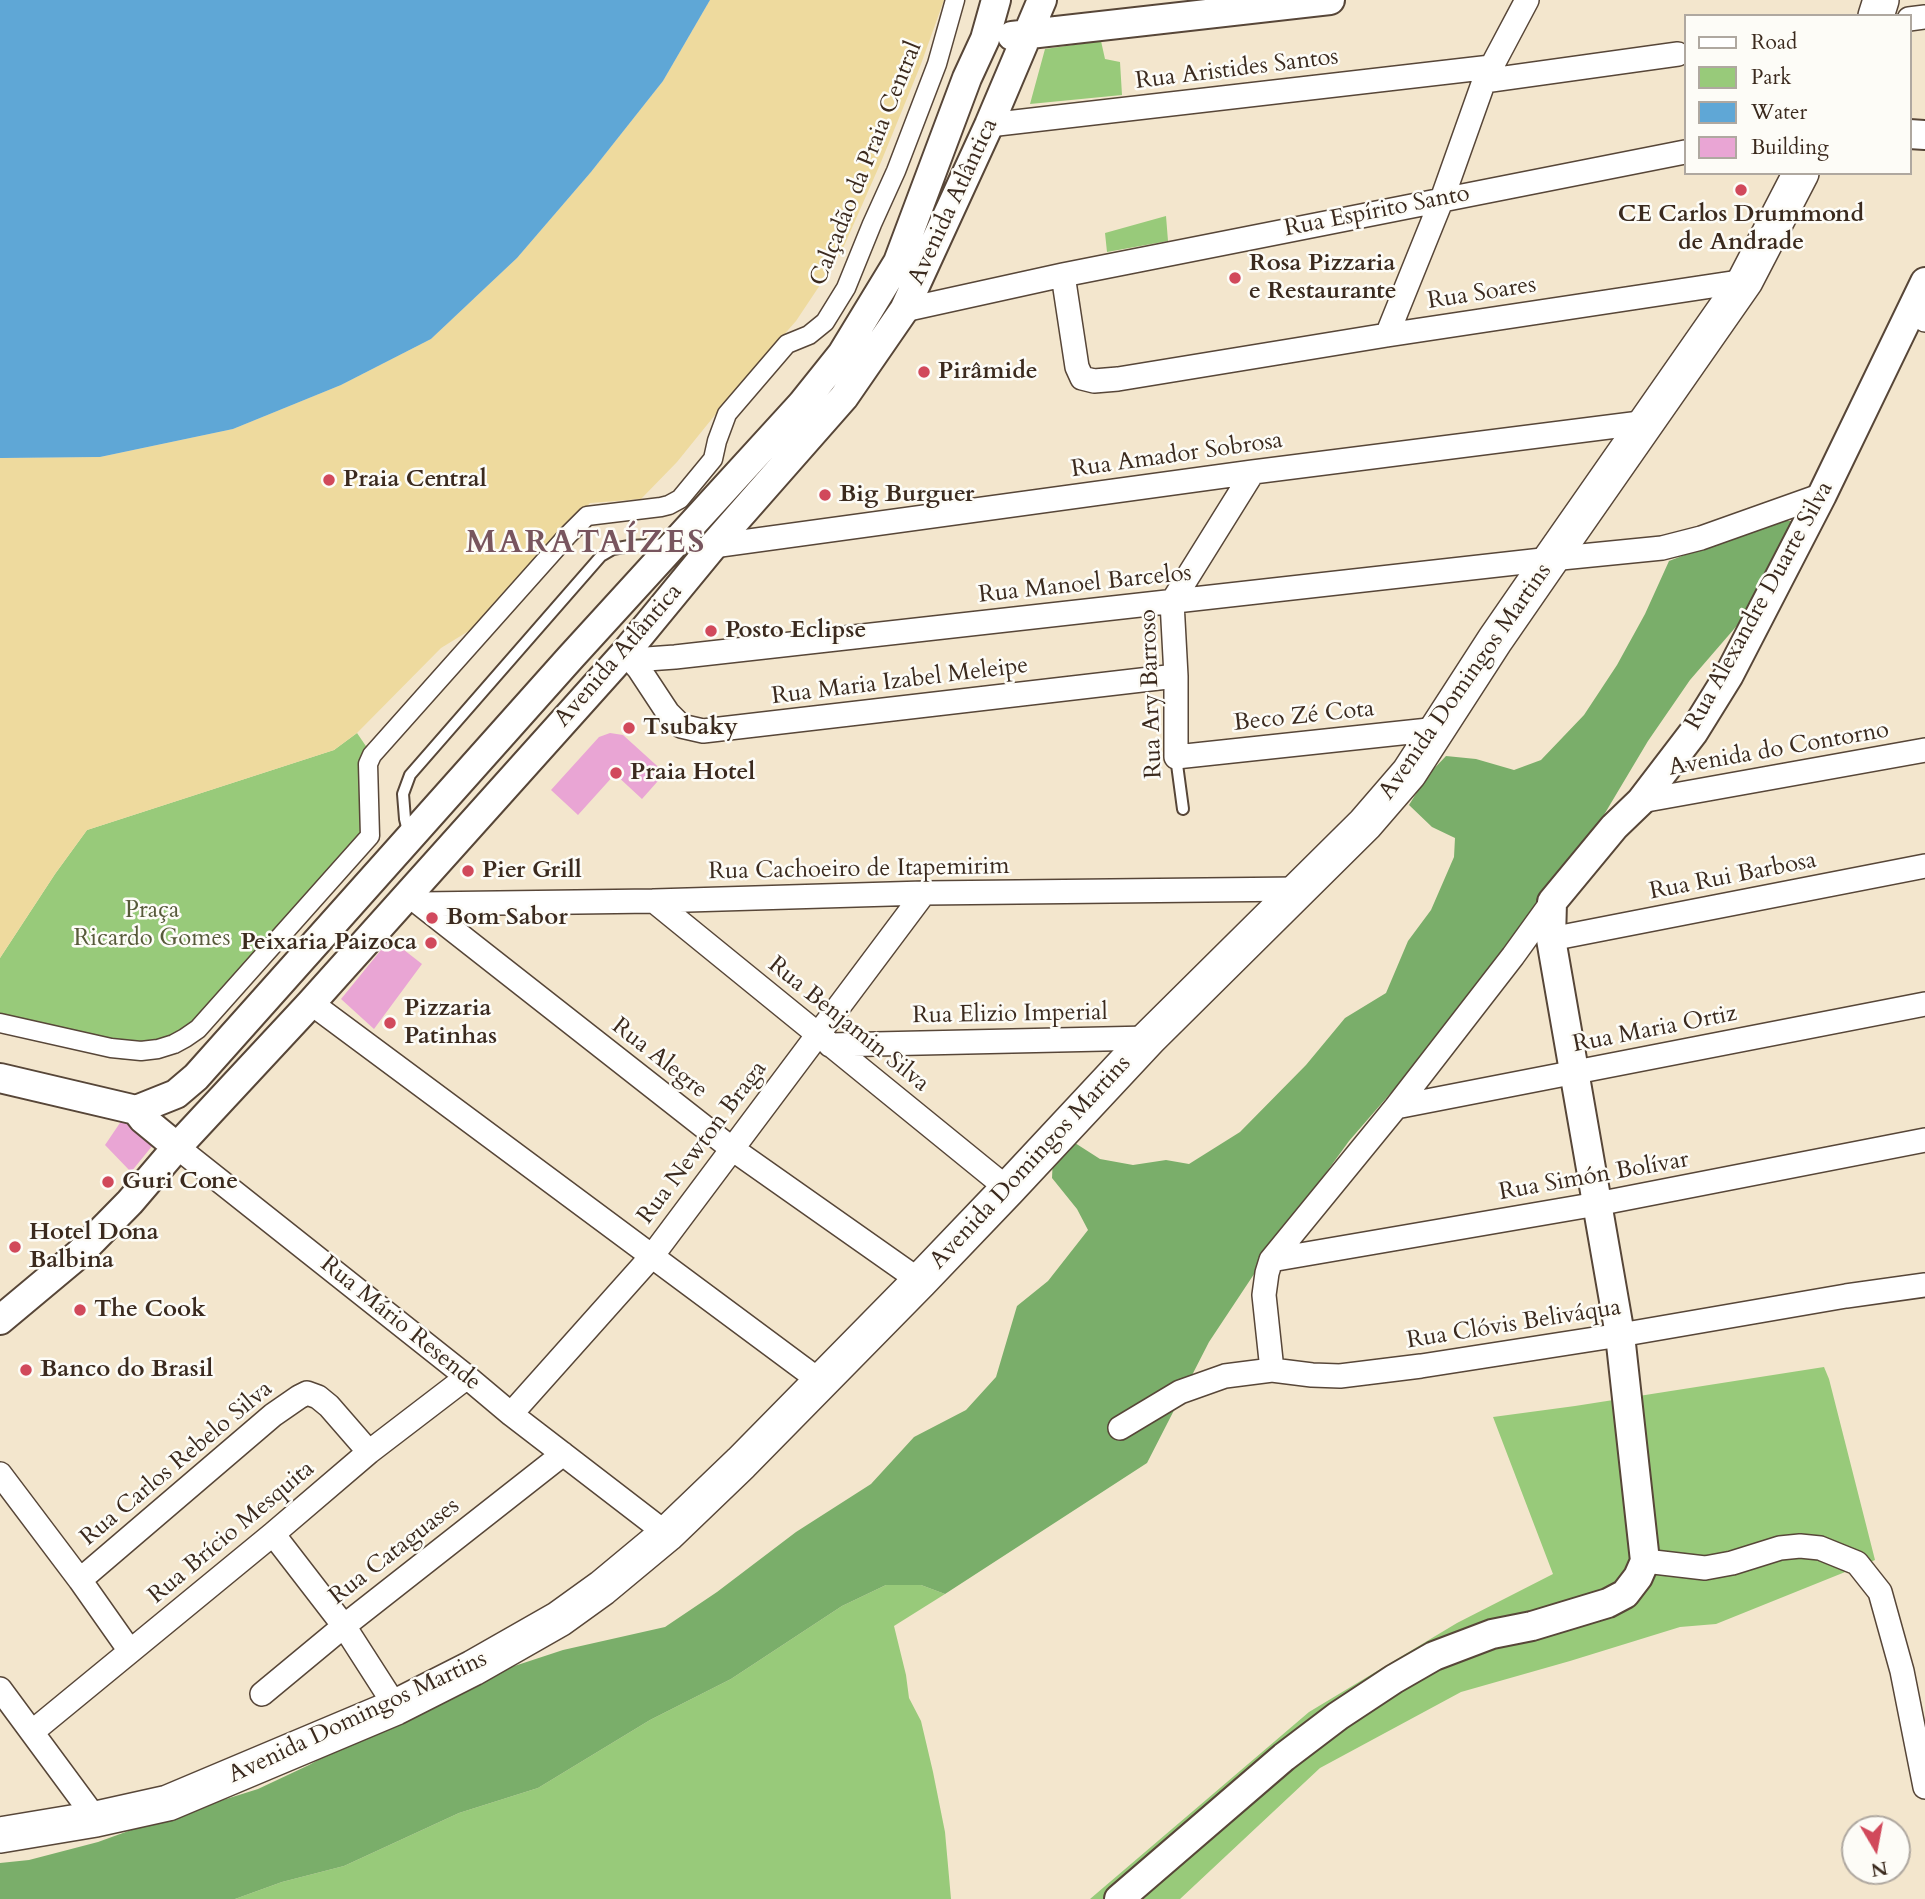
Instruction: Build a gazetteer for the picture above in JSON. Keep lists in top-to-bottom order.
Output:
{
  "streets": {
    "main road": ["Avenida Domingos Martins"],
    "street": [
      "Rua Aristides Santos",
      "Calçadão da Praia Central",
      "Avenida Atlântica",
      "Rua Espírito Santo",
      "Rua Soares",
      "Rua Amador Sobrosa",
      "Rua Manoel Barcelos",
      "Rua Alexandre Duarte Silva",
      "Rua Maria Izabel Meleipe",
      "Rua Ary Barroso",
      "Beco Zé Cota",
      "Avenida do Contorno",
      "Rua Cachoeiro de Itapemirim",
      "Rua Rui Barbosa",
      "Rua Elizio Imperial",
      "Rua Benjamin Silva",
      "Rua Maria Ortiz",
      "Rua Alegre",
      "Rua Newton Braga",
      "Rua Simón Bolívar",
      "Rua Mário Resende",
      "Rua Clóvis Beliváqua",
      "Rua Carlos Rebelo Silva",
      "Rua Brício Mesquita",
      "Rua Cataguases"
    ]
  },
  "crossings": [
    ["Rua Aristides Santos", "Avenida Atlântica"],
    ["Avenida Atlântica", "Rua Espírito Santo"],
    ["Avenida Atlântica", "Rua Amador Sobrosa"],
    ["Avenida Atlântica", "Rua Manoel Barcelos"],
    ["Avenida Atlântica", "Rua Maria Izabel Meleipe"],
    ["Avenida Atlântica", "Rua Cachoeiro de Itapemirim"],
    ["Avenida Atlântica", "Rua Alegre"],
    ["Avenida Atlântica", "Rua Mário Resende"],
    ["Rua Espírito Santo", "Rua Soares"],
    ["Rua Soares", "Avenida Domingos Martins"],
    ["Rua Amador Sobrosa", "Avenida Domingos Martins"],
    ["Rua Amador Sobrosa", "Rua Ary Barroso"],
    ["Rua Manoel Barcelos", "Rua Alexandre Duarte Silva"],
    ["Rua Manoel Barcelos", "Rua Maria Izabel Meleipe"],
    ["Rua Manoel Barcelos", "Avenida Domingos Martins"],
    ["Rua Manoel Barcelos", "Rua Ary Barroso"],
    ["Rua Alexandre Duarte Silva", "Avenida do Contorno"],
    ["Rua Maria Izabel Meleipe", "Rua Ary Barroso"],
    ["Avenida Domingos Martins", "Beco Zé Cota"],
    ["Avenida Domingos Martins", "Rua Cachoeiro de Itapemirim"],
    ["Avenida Domingos Martins", "Rua Elizio Imperial"],
    ["Avenida Domingos Martins", "Rua Benjamin Silva"],
    ["Avenida Domingos Martins", "Rua Alegre"],
    ["Avenida Domingos Martins", "Rua Mário Resende"],
    ["Rua Ary Barroso", "Beco Zé Cota"],
    ["Rua Cachoeiro de Itapemirim", "Rua Benjamin Silva"],
    ["Rua Cachoeiro de Itapemirim", "Rua Alegre"],
    ["Rua Cachoeiro de Itapemirim", "Rua Newton Braga"],
    ["Rua Elizio Imperial", "Rua Benjamin Silva"],
    ["Rua Elizio Imperial", "Rua Newton Braga"],
    ["Rua Benjamin Silva", "Rua Newton Braga"],
    ["Rua Alegre", "Rua Newton Braga"],
    ["Rua Newton Braga", "Rua Mário Resende"],
    ["Rua Mário Resende", "Rua Brício Mesquita"],
    ["Rua Mário Resende", "Rua Cataguases"],
    ["Rua Carlos Rebelo Silva", "Rua Brício Mesquita"]
  ],
  "districts": ["MARATAÍZES"],
  "parks": ["Praça Ricardo Gomes"],
  "places": [
    "CE Carlos Drummond de Andrade",
    "Rosa Pizzaria e Restaurante",
    "Pirâmide",
    "Praia Central",
    "Big Burguer",
    "Posto Eclipse",
    "Tsubaky",
    "Praia Hotel",
    "Pier Grill",
    "Bom Sabor",
    "Peixaria Paizoca",
    "Pizzaria Patinhas",
    "Guri Cone",
    "Hotel Dona Balbina",
    "The Cook",
    "Banco do Brasil"
  ],
  "legend": [
    "Road",
    "Park",
    "Water",
    "Building"
  ],
  "north": "bottom"
}
